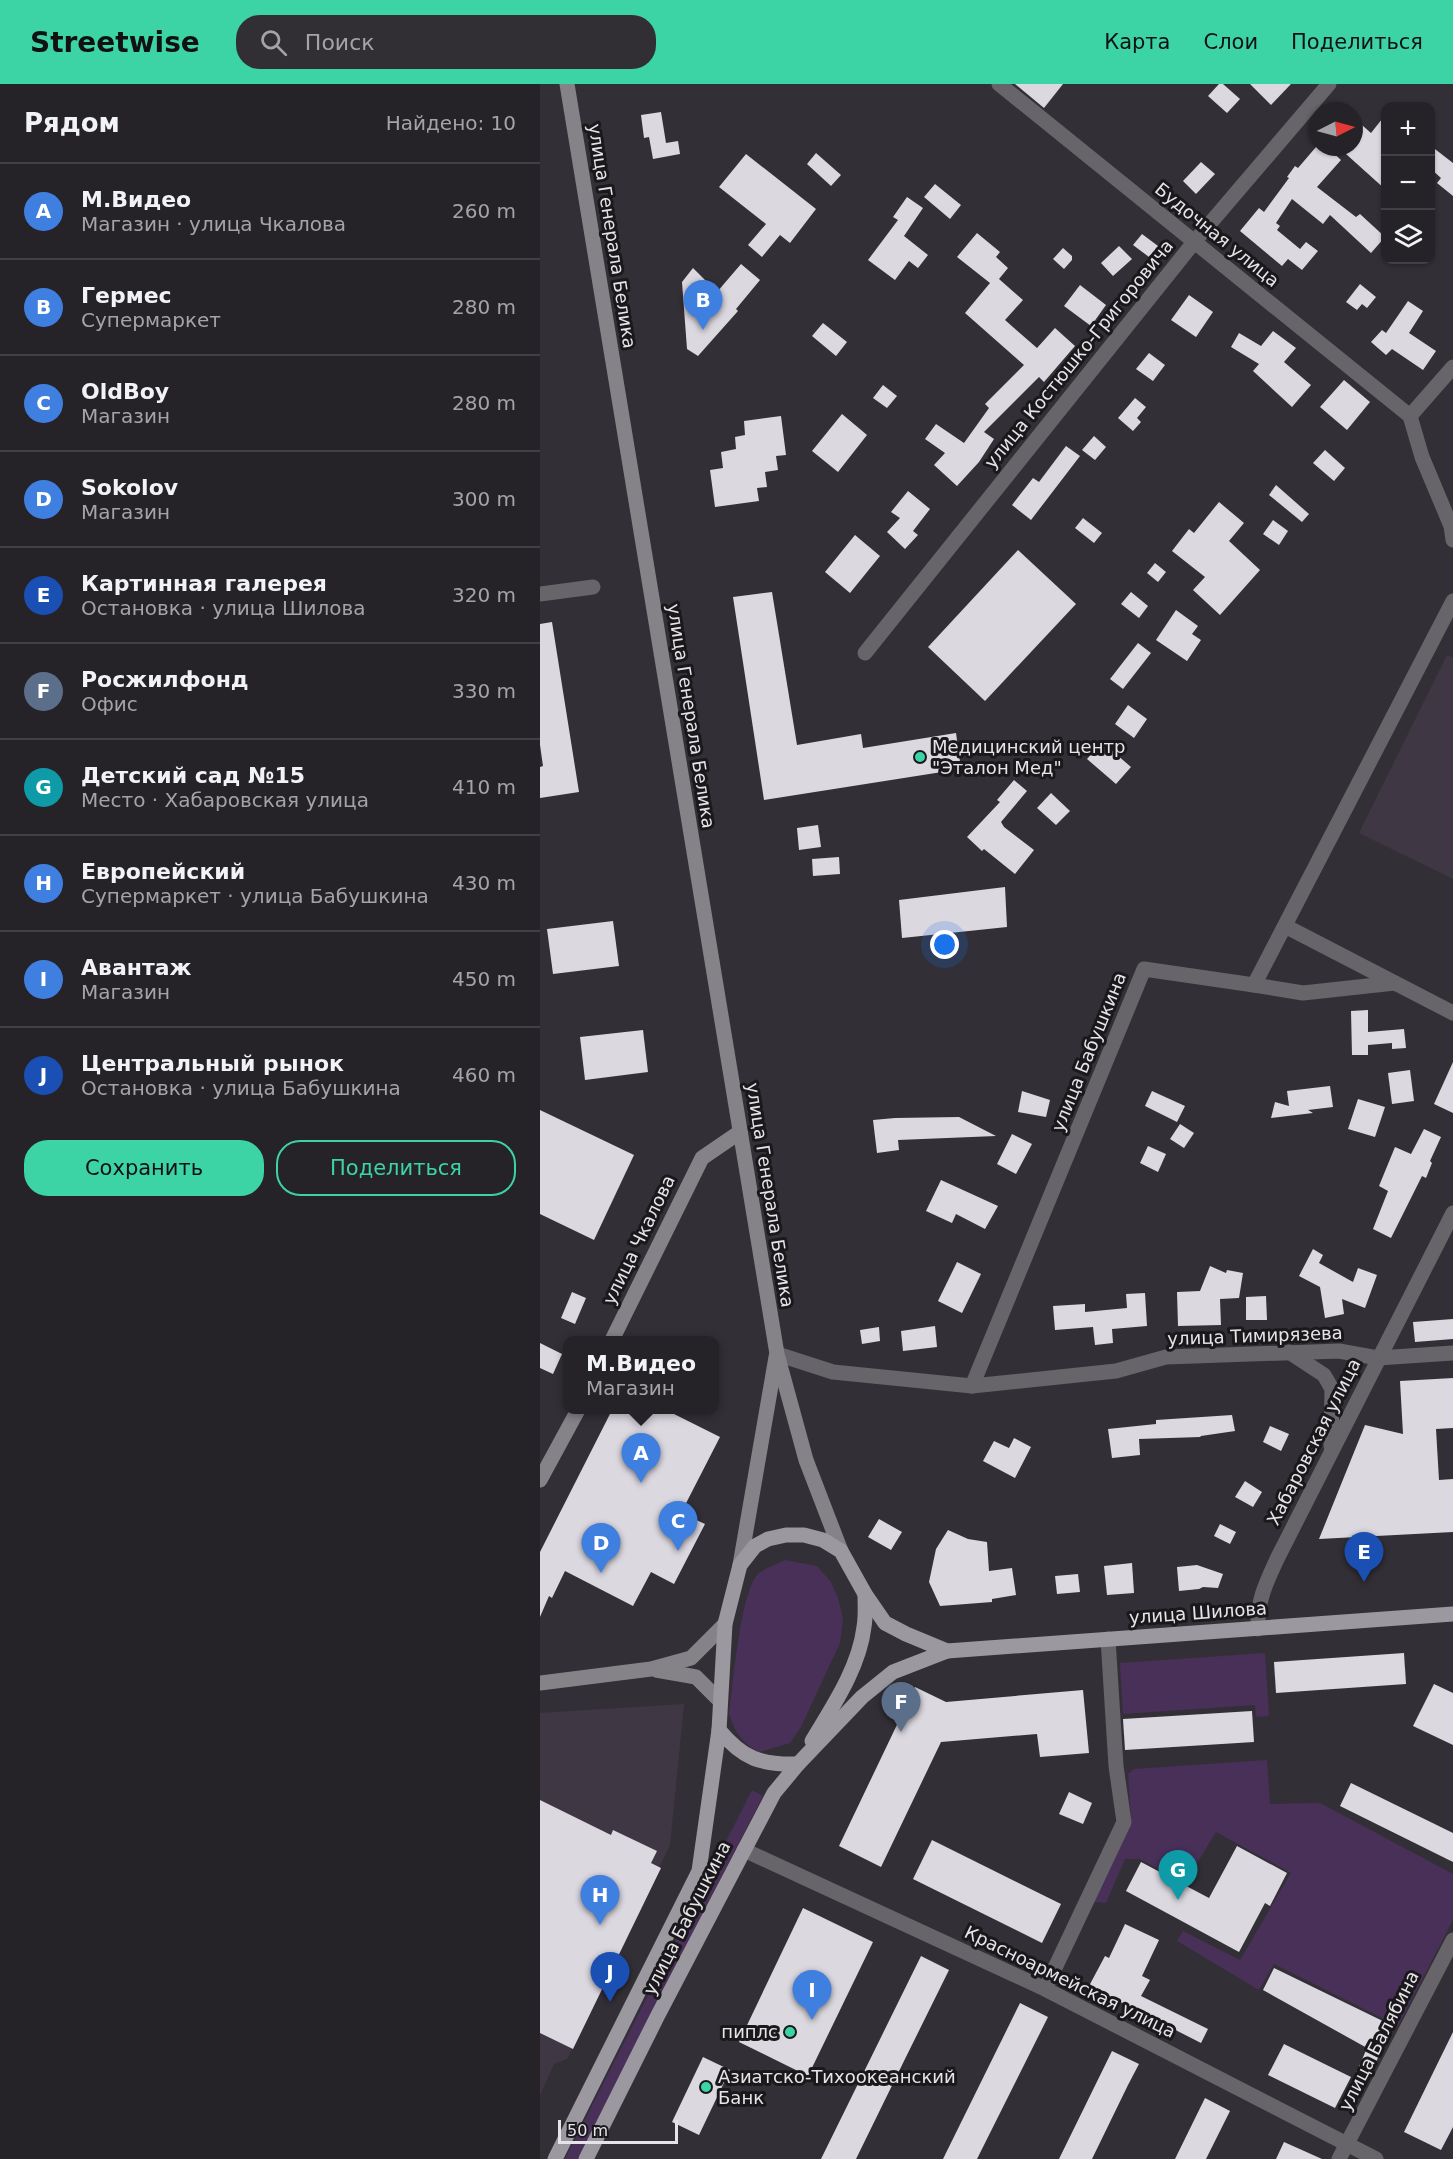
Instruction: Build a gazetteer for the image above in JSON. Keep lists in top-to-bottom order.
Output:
{
  "streets": {
    "main road": [
      "улица Генерала Белика",
      "улица Бабушкина",
      "улица Чкалова",
      "улица Шилова"
    ],
    "street": [
      "Будочная улица",
      "улица Костюшко-Григоровича",
      "улица Тимирязева",
      "Хабаровская улица",
      "Красноармейская улица",
      "улица Балябина"
    ]
  },
  "crossings": [
    ["Будочная улица", "улица Костюшко-Григоровича"],
    ["улица Генерала Белика", "улица Чкалова"],
    ["улица Генерала Белика", "улица Тимирязева"],
    ["улица Бабушкина", "улица Тимирязева"],
    ["улица Бабушкина", "Красноармейская улица"],
    ["улица Тимирязева", "Хабаровская улица"],
    ["Хабаровская улица", "улица Шилова"],
    ["Красноармейская улица", "улица Балябина"]
  ],
  "places": ["Медицинский центр \"Эталон Мед\"", "пиплс", "Азиатско-Тихоокеанский Банк"],
  "scale_bar": "50 m",
  "north": "right",
  "page": {
    "header": "Streetwise",
    "search": "Поиск",
    "nav": ["Карта", "Слои", "Поделиться"],
    "heading": ["Рядом", "Найдено: 10"],
    "map_buttons": ["+", "−"],
    "list": [
      {
        "mark": "A",
        "name": "М.Видео",
        "note": "Магазин · улица Чкалова",
        "value": "260 m"
      },
      {
        "mark": "B",
        "name": "Гермес",
        "note": "Супермаркет",
        "value": "280 m"
      },
      {
        "mark": "C",
        "name": "OldBoy",
        "note": "Магазин",
        "value": "280 m"
      },
      {
        "mark": "D",
        "name": "Sokolov",
        "note": "Магазин",
        "value": "300 m"
      },
      {
        "mark": "E",
        "name": "Картинная галерея",
        "note": "Остановка · улица Шилова",
        "value": "320 m"
      },
      {
        "mark": "F",
        "name": "Росжилфонд",
        "note": "Офис",
        "value": "330 m"
      },
      {
        "mark": "G",
        "name": "Детский сад №15",
        "note": "Место · Хабаровская улица",
        "value": "410 m"
      },
      {
        "mark": "H",
        "name": "Европейский",
        "note": "Супермаркет · улица Бабушкина",
        "value": "430 m"
      },
      {
        "mark": "I",
        "name": "Авантаж",
        "note": "Магазин",
        "value": "450 m"
      },
      {
        "mark": "J",
        "name": "Центральный рынок",
        "note": "Остановка · улица Бабушкина",
        "value": "460 m"
      }
    ],
    "pins": [
      "B",
      "A",
      "C",
      "D",
      "E",
      "F",
      "G",
      "H",
      "J",
      "I"
    ],
    "buttons": ["Сохранить", "Поделиться"],
    "popup": ["М.Видео", "Магазин"],
    "scale": "50 m"
  }
}
